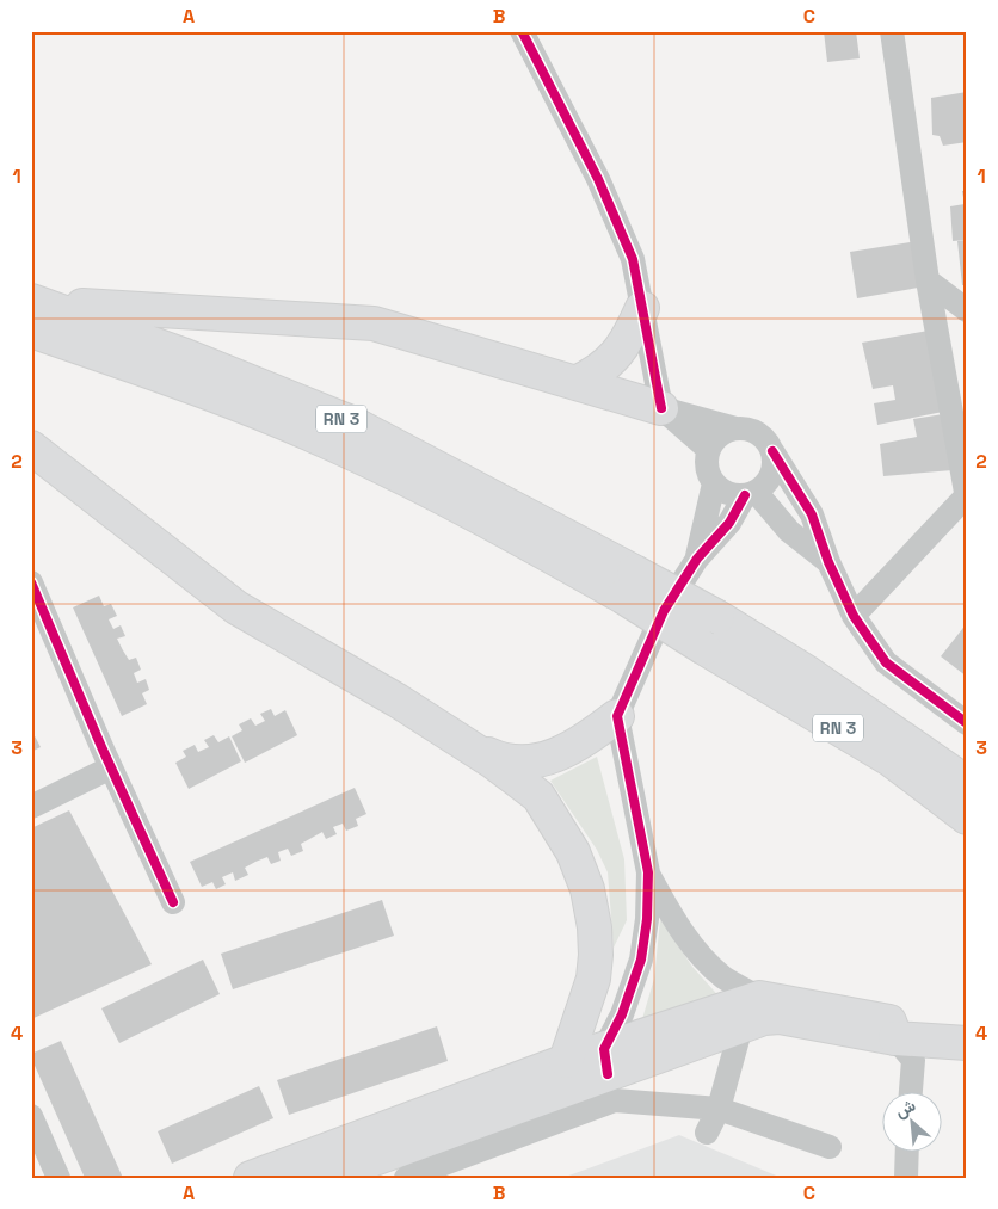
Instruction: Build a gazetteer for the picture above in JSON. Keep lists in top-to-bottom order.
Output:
{
  "streets": {
    "main road": ["RN 3"]
  },
  "north": "top left",
  "grid": {
    "columns": ["A", "B", "C"],
    "rows": [
      "1",
      "2",
      "3",
      "4"
    ]
  }
}
